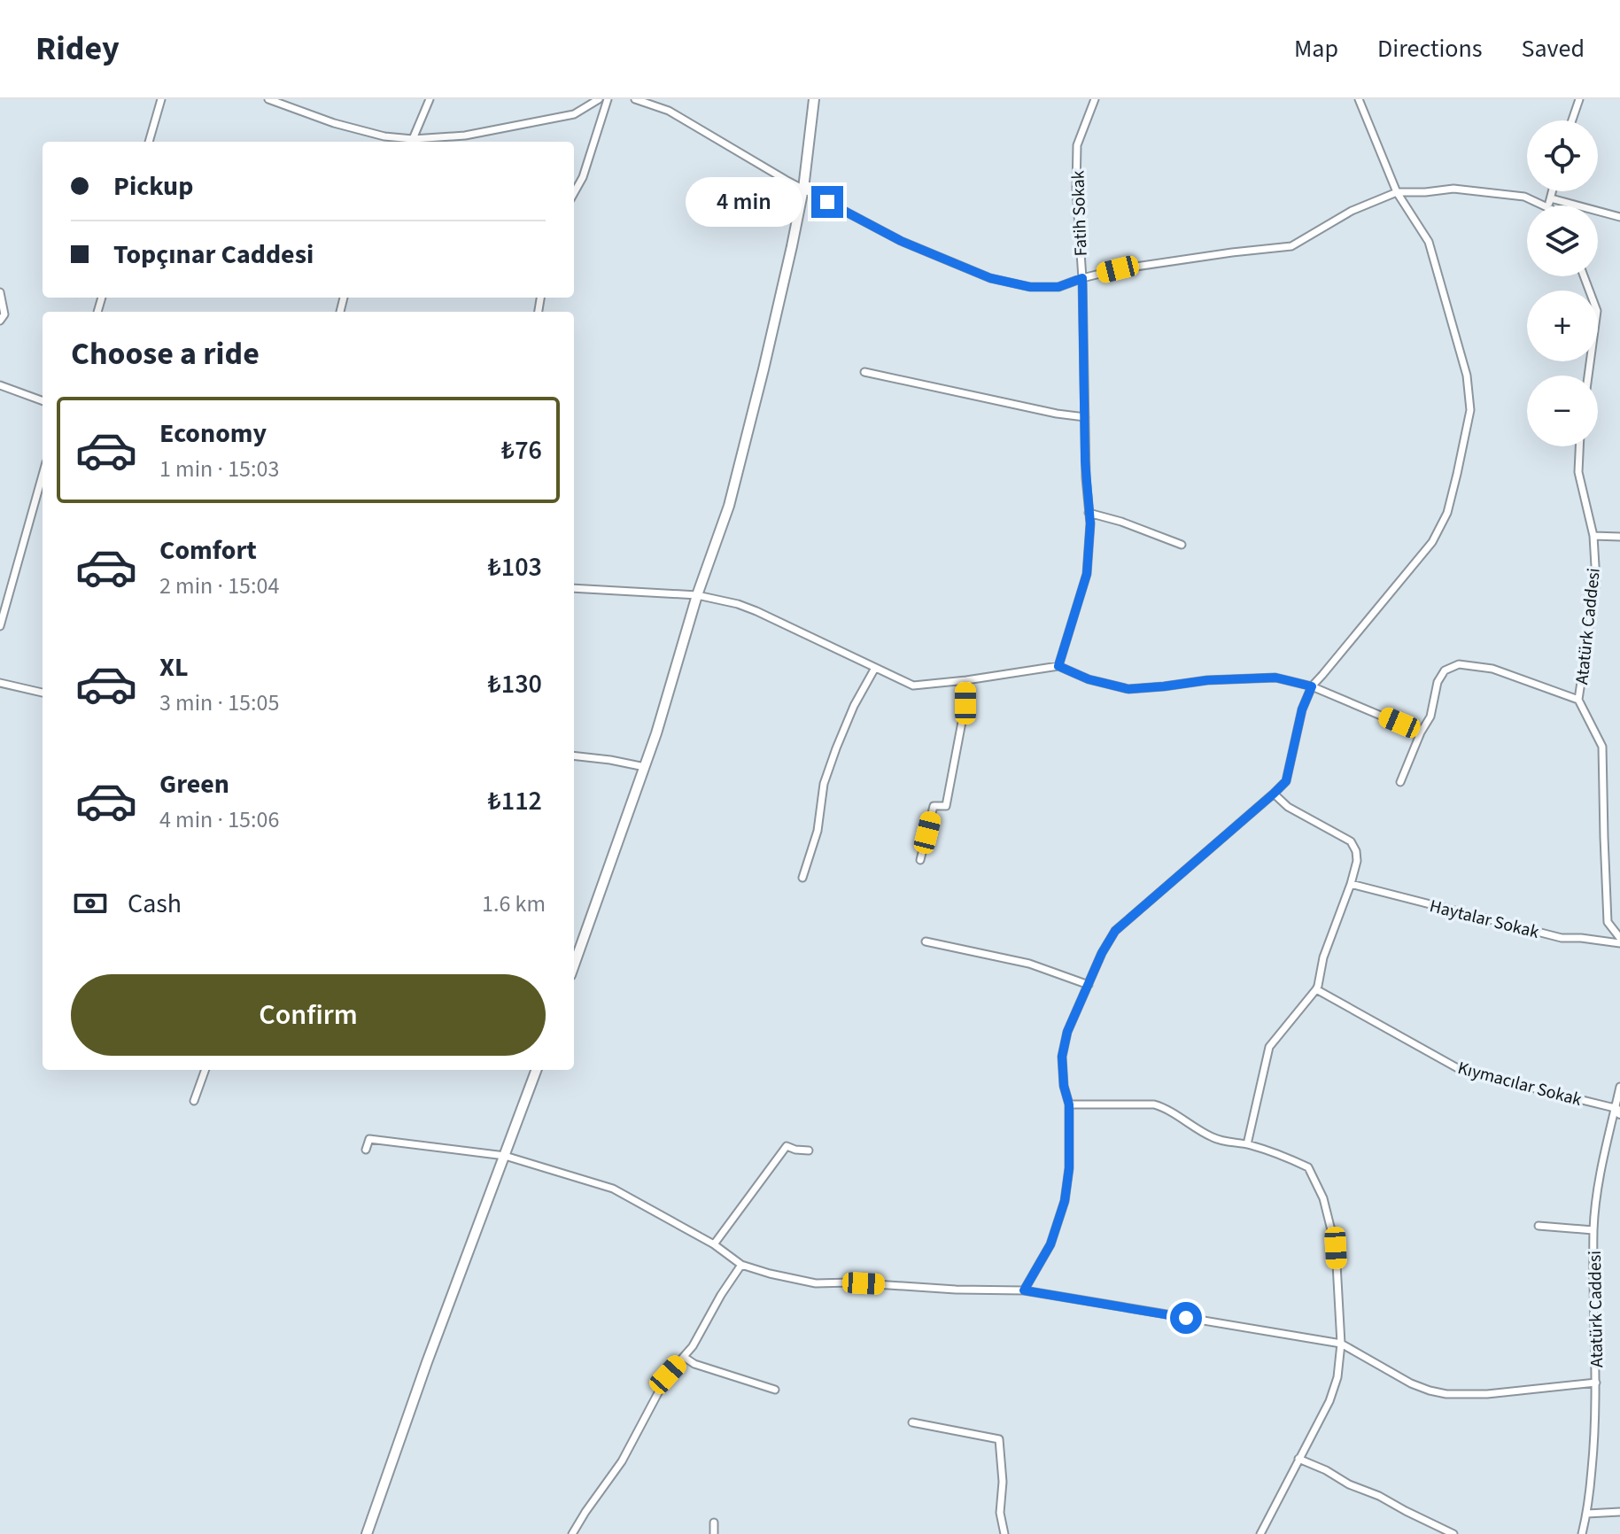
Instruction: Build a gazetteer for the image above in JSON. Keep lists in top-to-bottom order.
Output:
{
  "streets": {
    "street": [
      "Fatih Sokak",
      "Atatürk Caddesi",
      "Haytalar Sokak",
      "Kıymacılar Sokak"
    ]
  },
  "crossings": [
    ["Atatürk Caddesi", "Kıymacılar Sokak"]
  ],
  "page": {
    "header": "Ridey",
    "nav": ["Map", "Directions", "Saved"],
    "map_buttons": ["+", "−"],
    "banner": ["Pickup", "Topçınar Caddesi"],
    "bubble": "4 min",
    "heading": "Choose a ride",
    "list": [
      {
        "name": "Economy",
        "note": "1 min · 15:03",
        "value": "₺76"
      },
      {
        "name": "Comfort",
        "note": "2 min · 15:04",
        "value": "₺103"
      },
      {
        "name": "XL",
        "note": "3 min · 15:05",
        "value": "₺130"
      },
      {
        "name": "Green",
        "note": "4 min · 15:06",
        "value": "₺112"
      }
    ],
    "pay": ["Cash", "1.6 km"],
    "buttons": "Confirm"
  }
}
